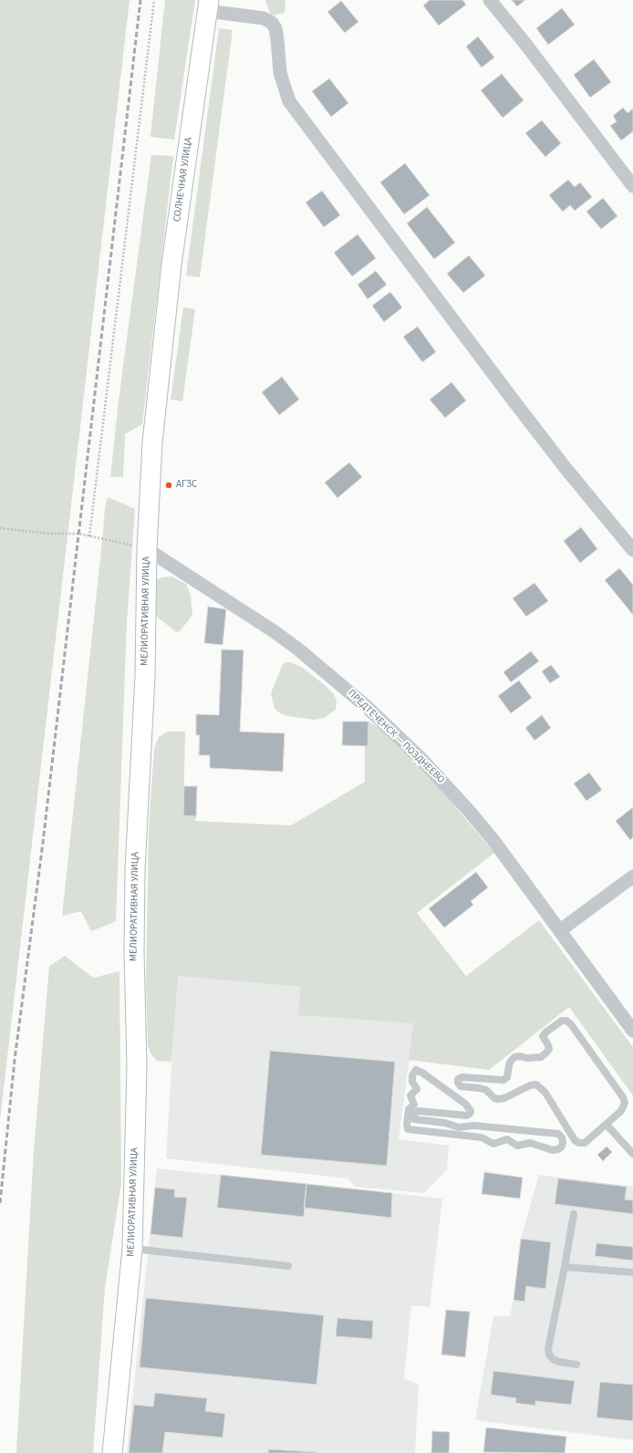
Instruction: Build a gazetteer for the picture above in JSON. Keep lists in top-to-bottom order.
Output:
{
  "streets": {
    "street": ["СОЛНЕЧНАЯ УЛИЦА", "МЕЛИОРАТИВНАЯ УЛИЦА", "ПРЕДТЕЧЕНСК — ПОЗДНЕЕВО"]
  },
  "crossings": [
    ["СОЛНЕЧНАЯ УЛИЦА", "МЕЛИОРАТИВНАЯ УЛИЦА"],
    ["МЕЛИОРАТИВНАЯ УЛИЦА", "ПРЕДТЕЧЕНСК — ПОЗДНЕЕВО"]
  ],
  "places": ["АГЗС"]
}
